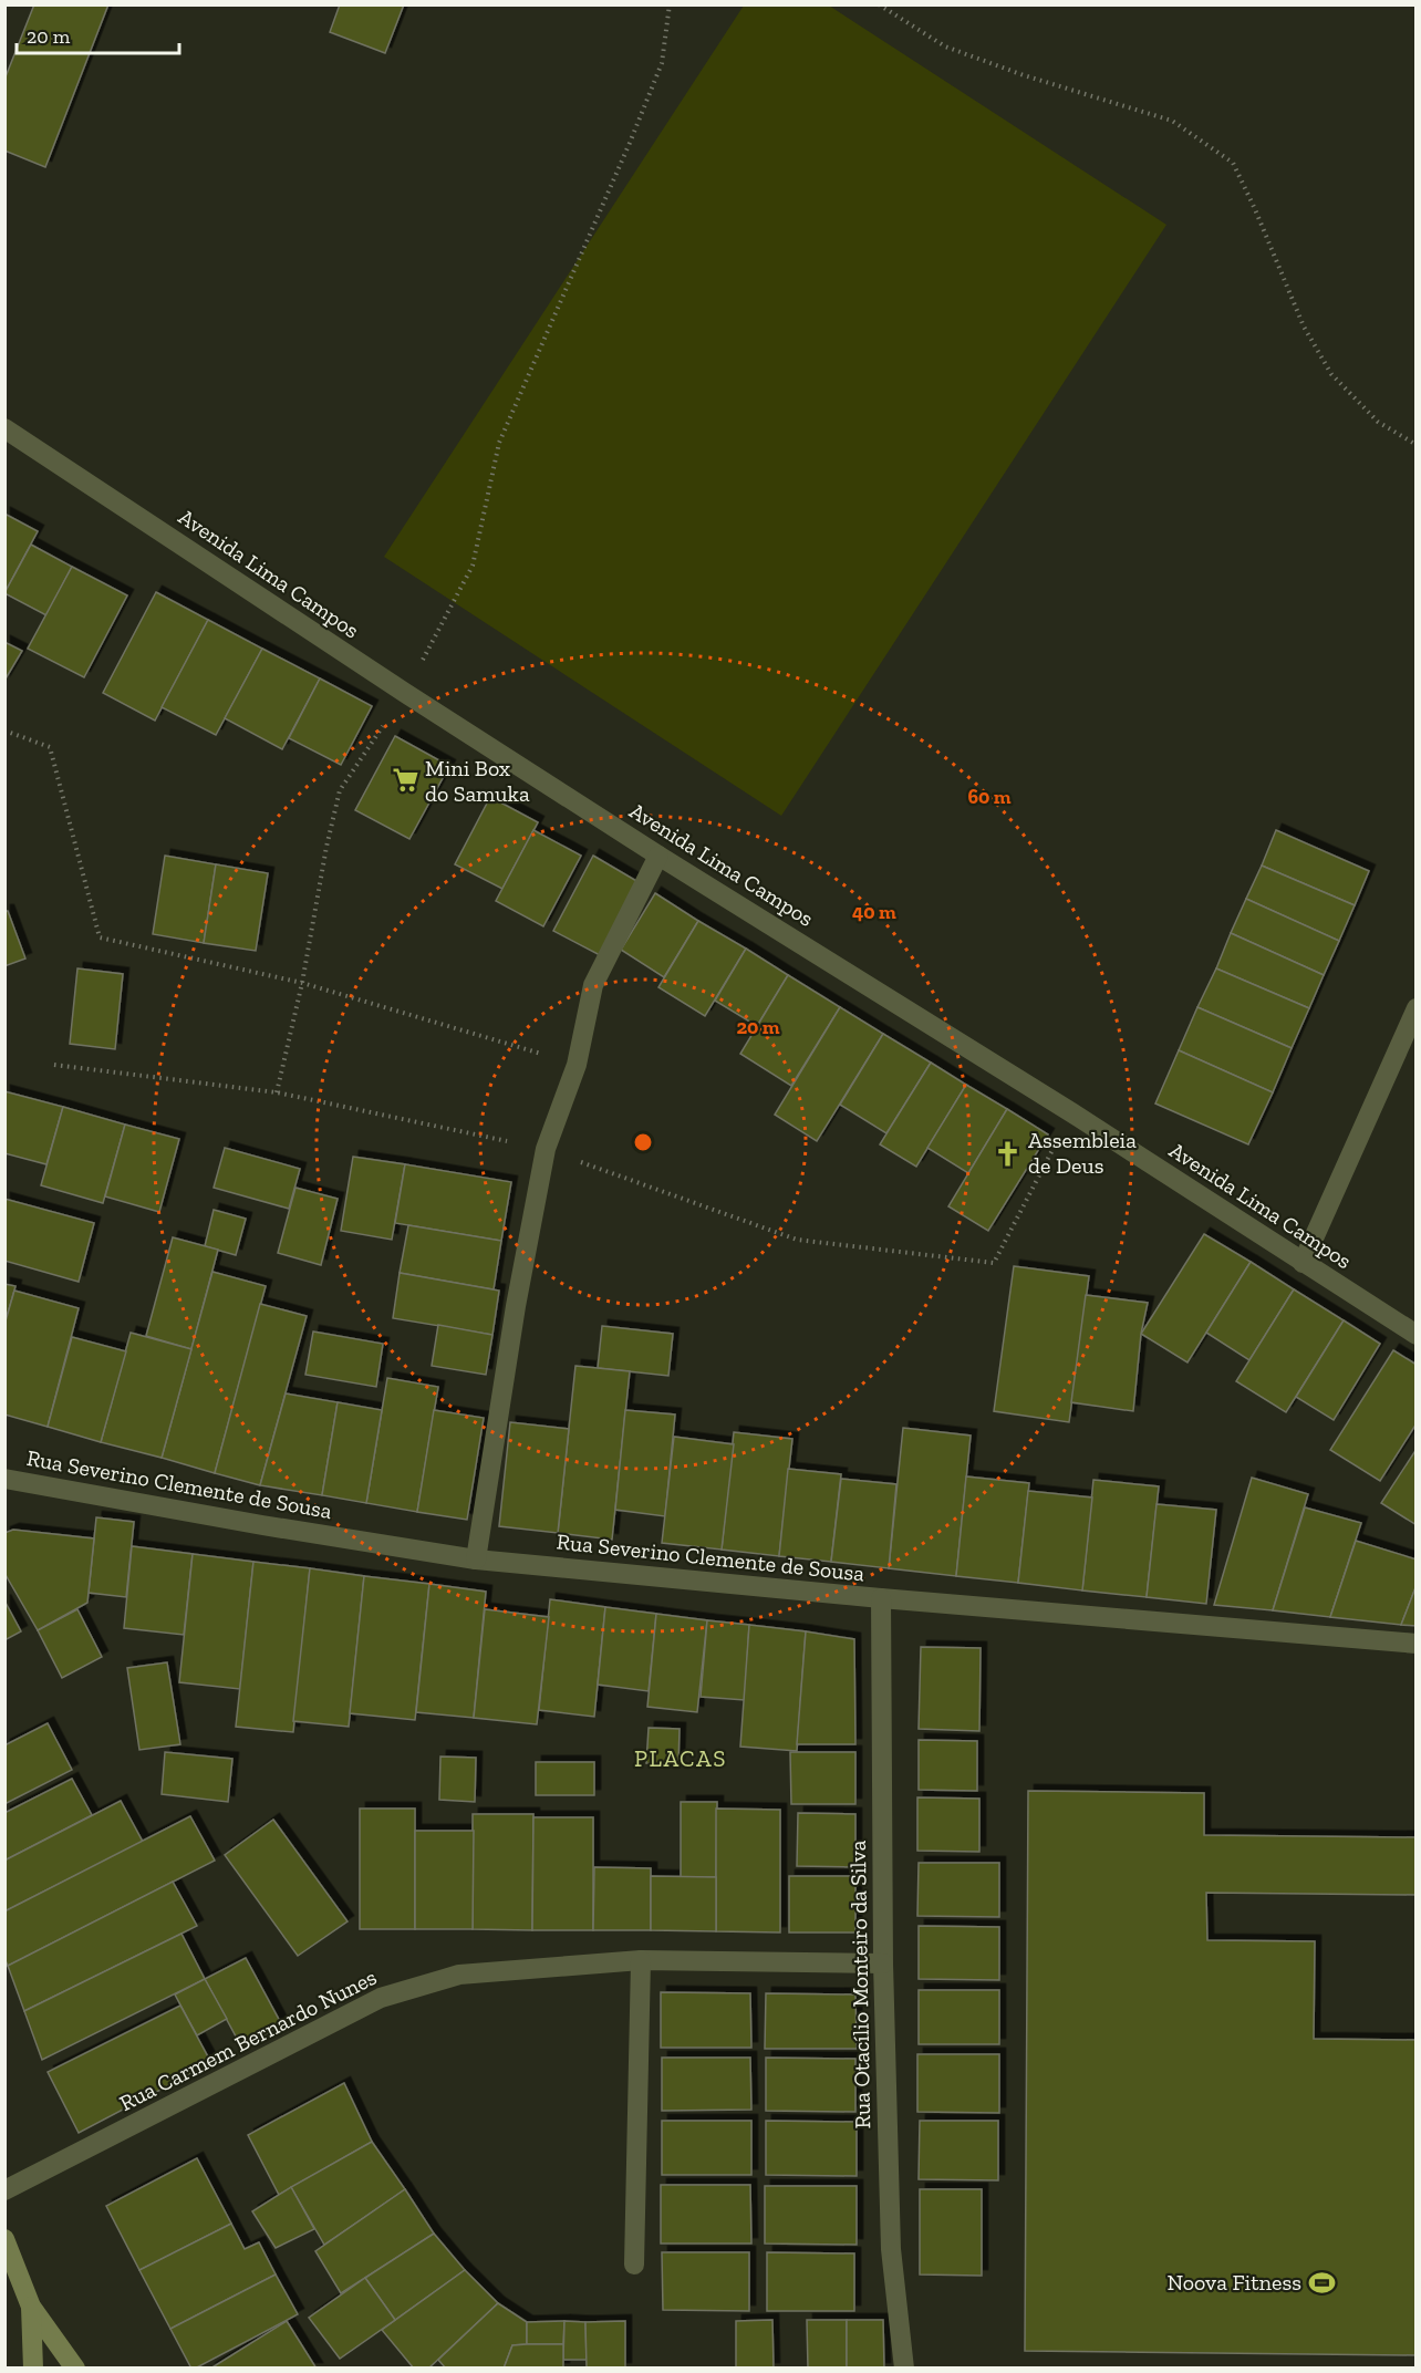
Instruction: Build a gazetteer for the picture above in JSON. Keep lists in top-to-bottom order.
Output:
{
  "streets": {
    "street": [
      "Avenida Lima Campos",
      "Rua Severino Clemente de Sousa",
      "Rua Otacílio Monteiro da Silva",
      "Rua Carmem Bernardo Nunes"
    ]
  },
  "crossings": [
    ["Rua Severino Clemente de Sousa", "Rua Otacílio Monteiro da Silva"],
    ["Rua Otacílio Monteiro da Silva", "Rua Carmem Bernardo Nunes"]
  ],
  "districts": ["PLACAS"],
  "places": {
    "supermarket": ["Mini Box do Samuka"],
    "church": ["Assembleia de Deus"],
    "sports": ["Noova Fitness"]
  },
  "scale_bar": "20 m",
  "rings": ["60 m", "40 m", "20 m"]
}
